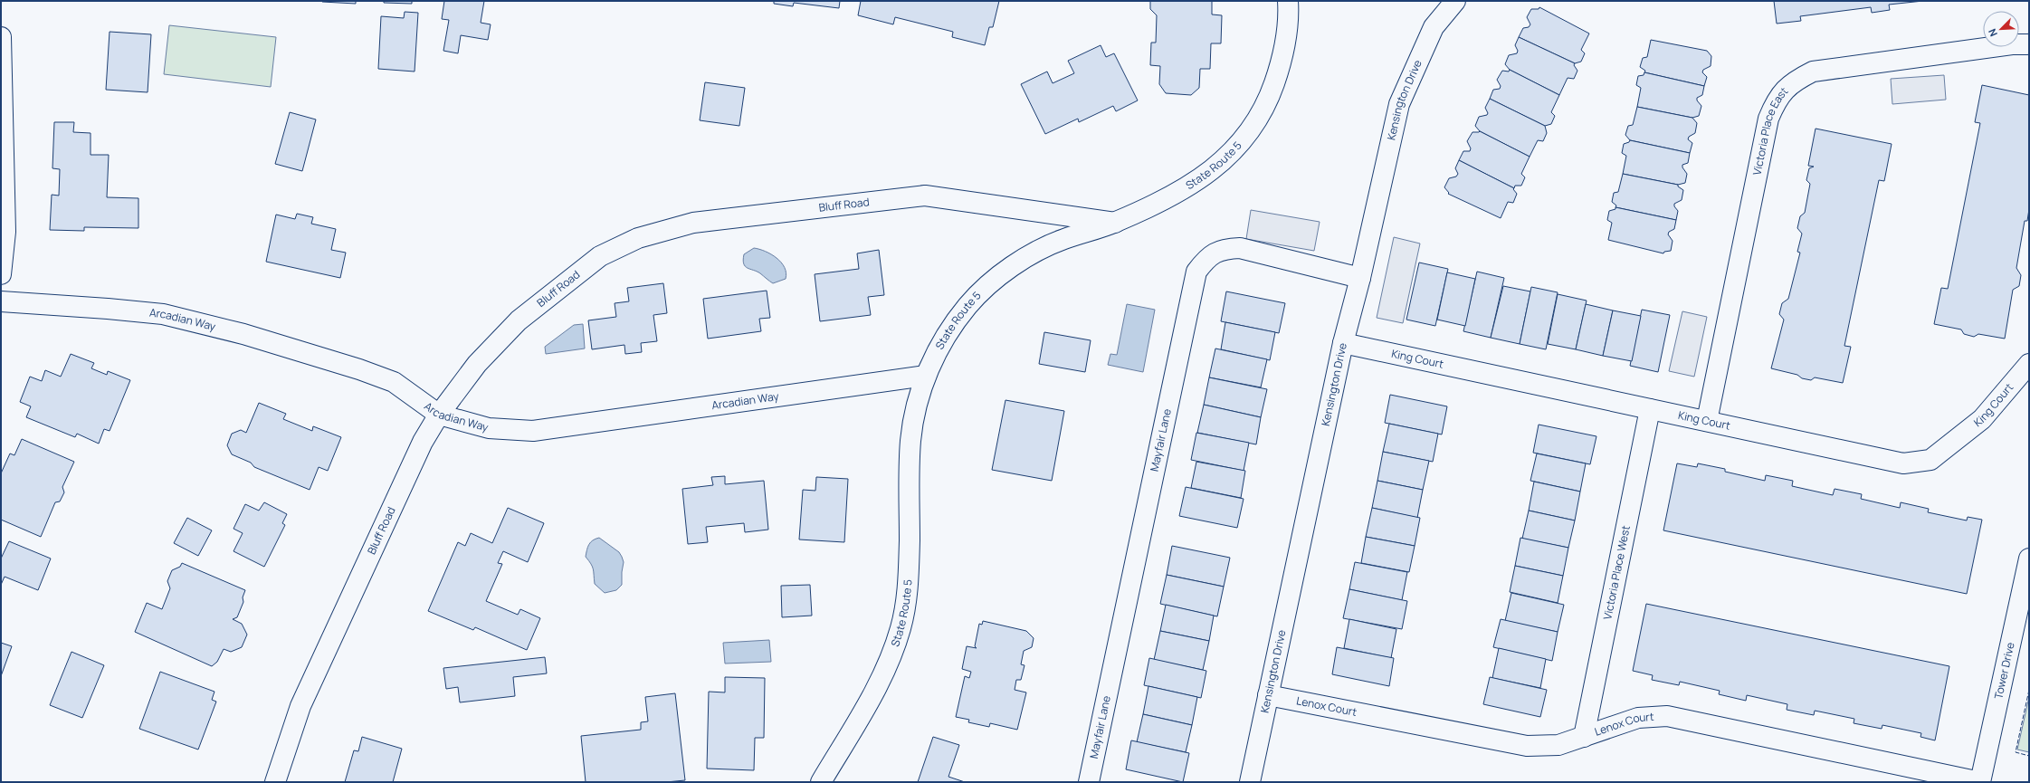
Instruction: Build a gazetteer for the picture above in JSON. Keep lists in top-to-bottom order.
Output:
{
  "streets": {
    "street": [
      "Kensington Drive",
      "Victoria Place East",
      "State Route 5",
      "Bluff Road",
      "Arcadian Way",
      "King Court",
      "Mayfair Lane",
      "Victoria Place West",
      "Tower Drive",
      "Lenox Court"
    ]
  },
  "crossings": [
    ["Kensington Drive", "King Court"],
    ["Kensington Drive", "Mayfair Lane"],
    ["Kensington Drive", "Lenox Court"],
    ["Victoria Place East", "King Court"],
    ["State Route 5", "Bluff Road"],
    ["State Route 5", "Arcadian Way"],
    ["Bluff Road", "Arcadian Way"],
    ["King Court", "Victoria Place West"],
    ["Victoria Place West", "Lenox Court"],
    ["Tower Drive", "Lenox Court"]
  ],
  "north": "bottom left"
}
